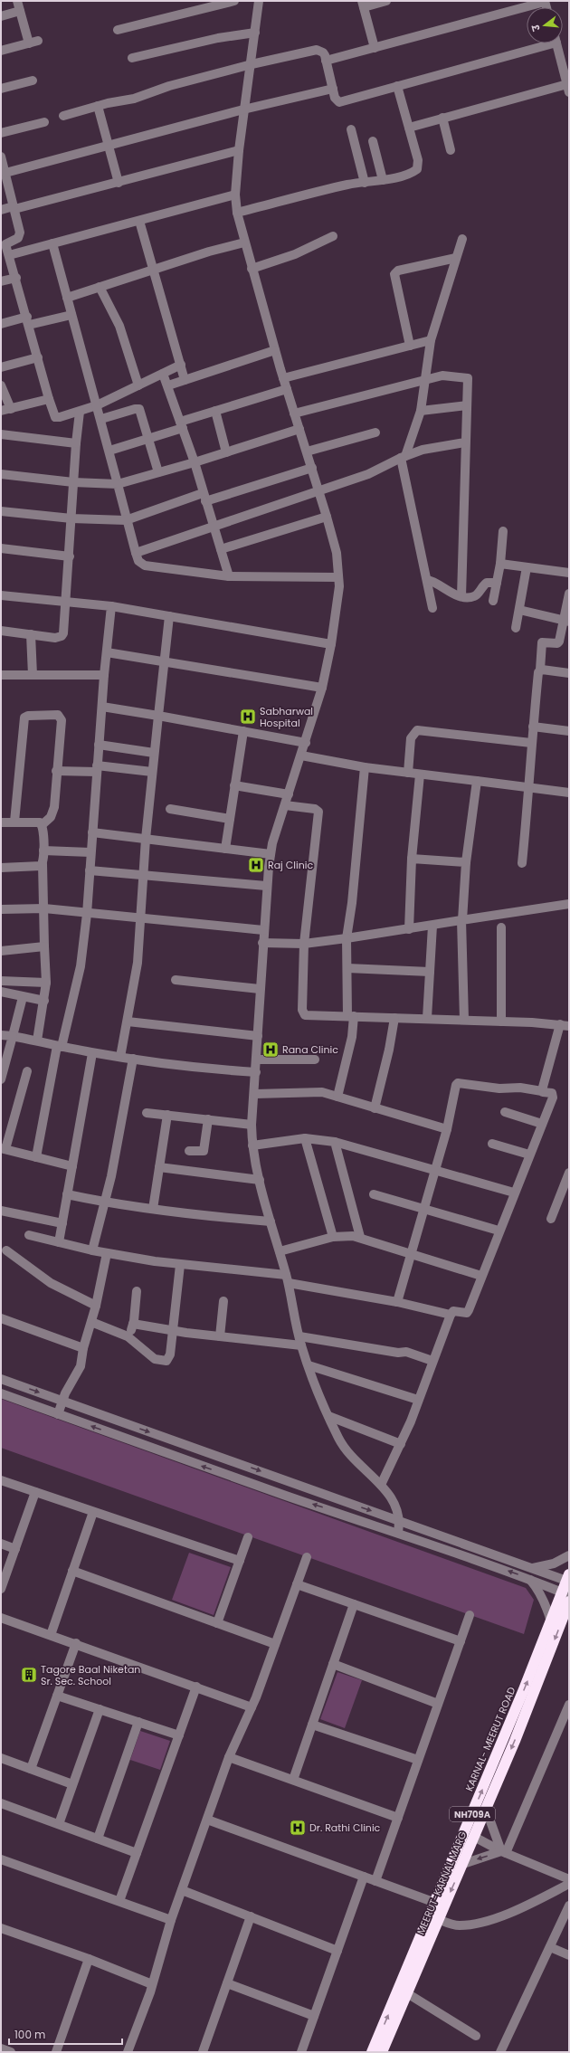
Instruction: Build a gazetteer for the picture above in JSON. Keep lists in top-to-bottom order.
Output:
{
  "streets": {
    "highway": ["KARNAL- MEERUT ROAD", "NH709A", "MEERUT-KARNAL MARG"]
  },
  "crossings": [
    ["KARNAL- MEERUT ROAD", "MEERUT-KARNAL MARG"],
    ["NH709A", "MEERUT-KARNAL MARG"]
  ],
  "one_way": ["KARNAL- MEERUT ROAD", "MEERUT-KARNAL MARG"],
  "places": {
    "hospital": [
      "Sabharwal Hospital",
      "Raj Clinic",
      "Rana Clinic",
      "Dr. Rathi Clinic"
    ],
    "building": ["Tagore Baal Niketan Sr. Sec. School"]
  },
  "scale_bar": "100 m",
  "north": "left"
}
